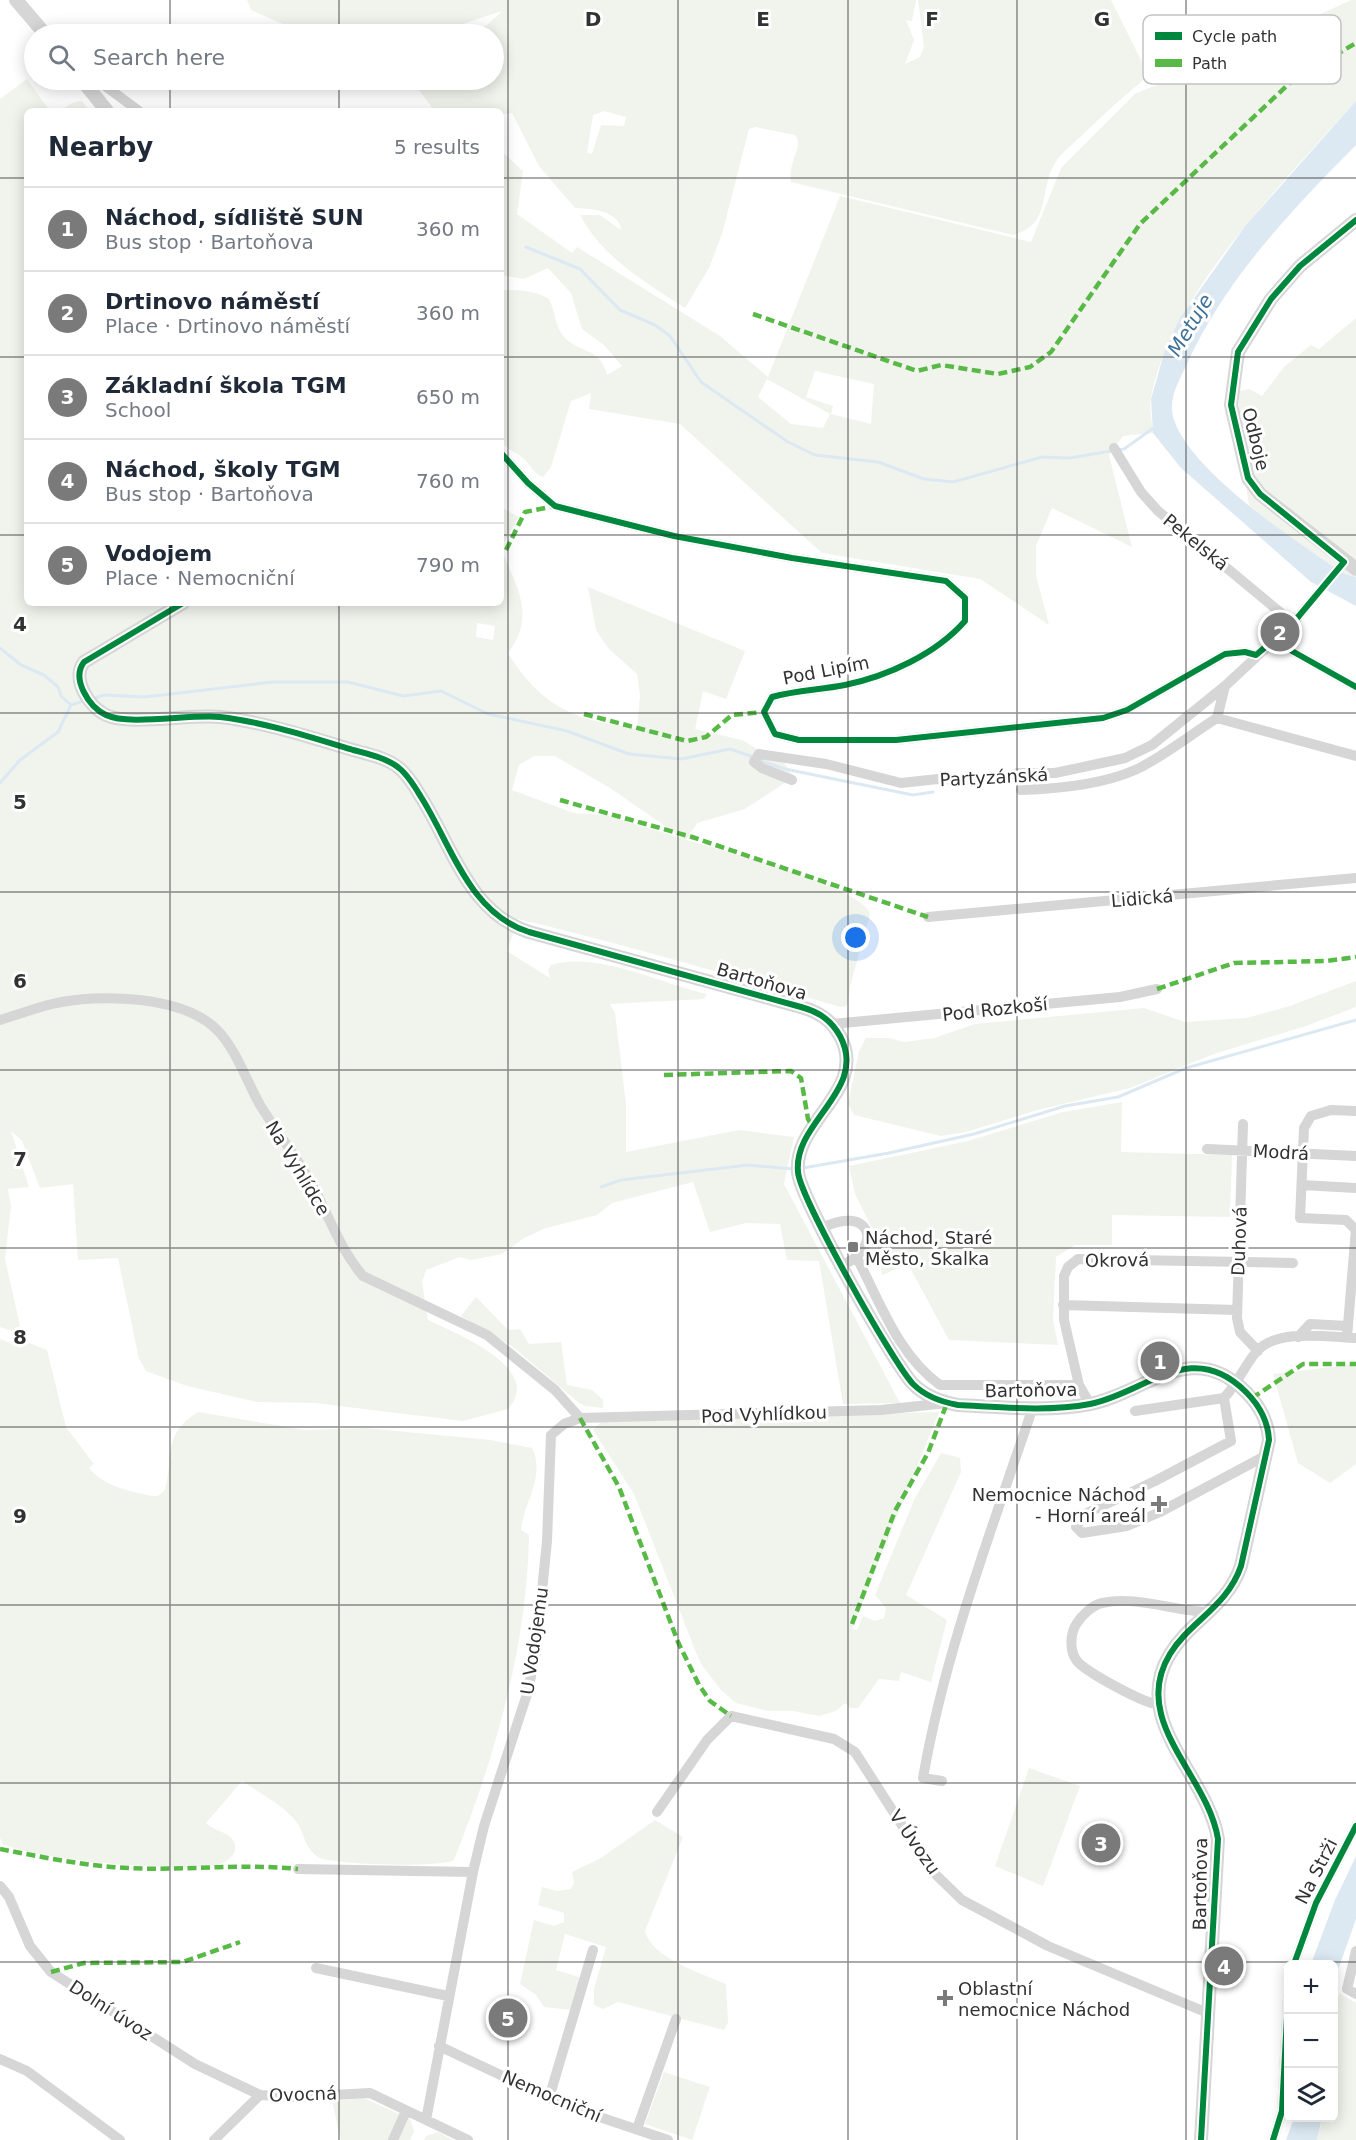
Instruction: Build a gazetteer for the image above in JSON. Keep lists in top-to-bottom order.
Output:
{
  "streets": {
    "street": [
      "Odboje",
      "Pekelská",
      "Pod Lipím",
      "Partyzánská",
      "Lidická",
      "Bartoňova",
      "Pod Rozkoší",
      "Modrá",
      "Na Vyhlídce",
      "Duhová",
      "Okrová",
      "Pod Vyhlídkou",
      "U Vodojemu",
      "V Úvozu",
      "Na Strži",
      "Dolní úvoz",
      "Ovocná",
      "Nemocniční"
    ]
  },
  "crossings": [
    ["Bartoňova", "Pod Rozkoší"],
    ["Bartoňova", "Okrová"],
    ["Bartoňova", "Pod Vyhlídkou"],
    ["Bartoňova", "V Úvozu"],
    ["Modrá", "Duhová"],
    ["Na Vyhlídce", "Pod Vyhlídkou"],
    ["Na Vyhlídce", "U Vodojemu"],
    ["Duhová", "Okrová"],
    ["Pod Vyhlídkou", "U Vodojemu"],
    ["U Vodojemu", "Ovocná"],
    ["U Vodojemu", "Nemocniční"],
    ["Dolní úvoz", "Ovocná"]
  ],
  "water": ["Metuje"],
  "places": {
    "transit": ["Náchod, Staré Město, Skalka"],
    "health": ["Nemocnice Náchod - Horní areál", "Oblastní nemocnice Náchod"]
  },
  "legend": ["Cycle path", "Path"],
  "page": {
    "search": "Search here",
    "heading": ["Nearby", "5 results"],
    "list": [
      {
        "mark": "1",
        "name": "Náchod, sídliště SUN",
        "note": "Bus stop · Bartoňova",
        "value": "360 m"
      },
      {
        "mark": "2",
        "name": "Drtinovo náměstí",
        "note": "Place · Drtinovo náměstí",
        "value": "360 m"
      },
      {
        "mark": "3",
        "name": "Základní škola TGM",
        "note": "School",
        "value": "650 m"
      },
      {
        "mark": "4",
        "name": "Náchod, školy TGM",
        "note": "Bus stop · Bartoňova",
        "value": "760 m"
      },
      {
        "mark": "5",
        "name": "Vodojem",
        "note": "Place · Nemocniční",
        "value": "790 m"
      }
    ],
    "pins": [
      "2",
      "1",
      "3",
      "4",
      "5"
    ],
    "map_buttons": ["+", "−"]
  },
  "grid": {
    "columns": [
      "D",
      "E",
      "F",
      "G"
    ],
    "rows": [
      "4",
      "5",
      "6",
      "7",
      "8",
      "9"
    ]
  }
}
